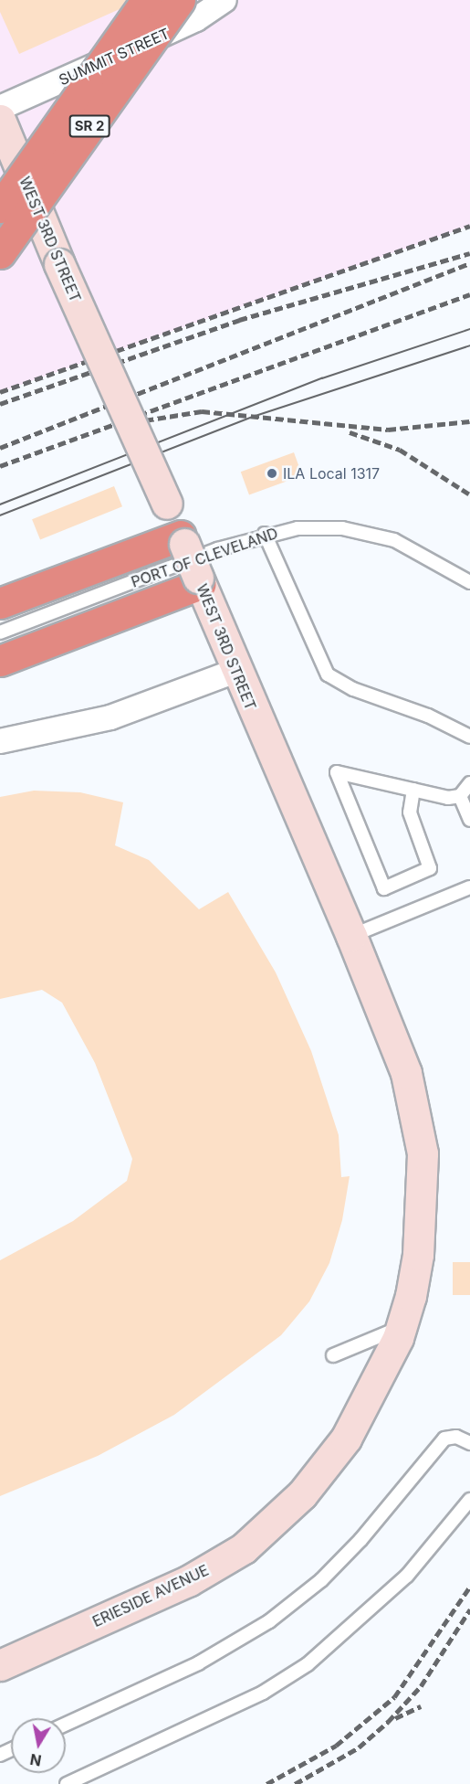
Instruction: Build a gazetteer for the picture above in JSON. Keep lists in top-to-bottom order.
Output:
{
  "streets": {
    "highway": ["SR 2"],
    "street": ["SUMMIT STREET", "WEST 3RD STREET", "ERIESIDE AVENUE"],
    "lane": ["PORT OF CLEVELAND"]
  },
  "crossings": [
    ["WEST 3RD STREET", "ERIESIDE AVENUE"]
  ],
  "places": ["ILA Local 1317"],
  "north": "bottom"
}
